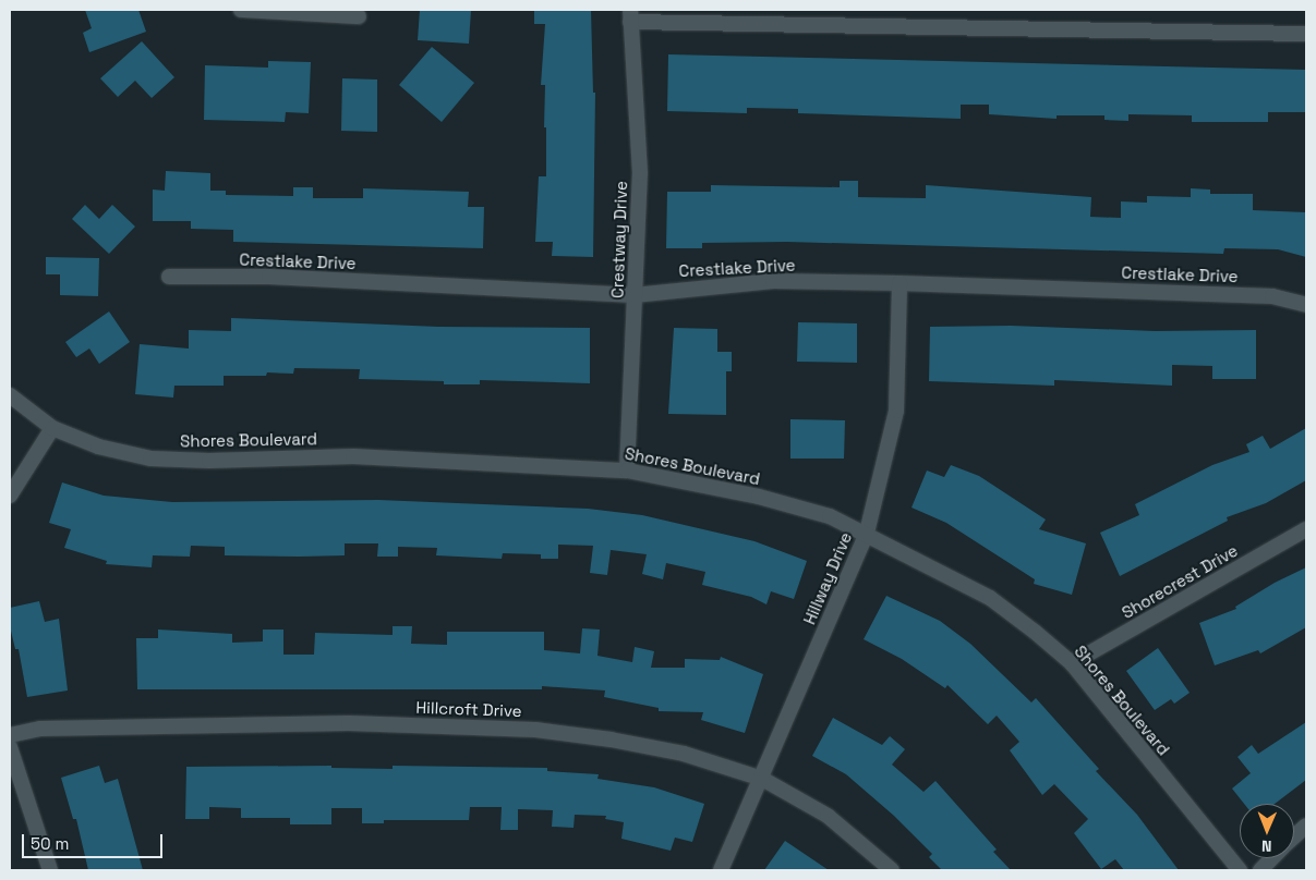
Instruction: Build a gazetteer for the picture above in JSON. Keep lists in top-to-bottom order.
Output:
{
  "streets": {
    "street": [
      "Crestway Drive",
      "Crestlake Drive",
      "Shores Boulevard",
      "Hillway Drive",
      "Shorecrest Drive",
      "Hillcroft Drive"
    ]
  },
  "crossings": [
    ["Crestway Drive", "Crestlake Drive"],
    ["Crestway Drive", "Shores Boulevard"],
    ["Crestlake Drive", "Hillway Drive"],
    ["Shores Boulevard", "Hillway Drive"],
    ["Shores Boulevard", "Shorecrest Drive"],
    ["Hillway Drive", "Hillcroft Drive"]
  ],
  "scale_bar": "50 m",
  "north": "bottom"
}
